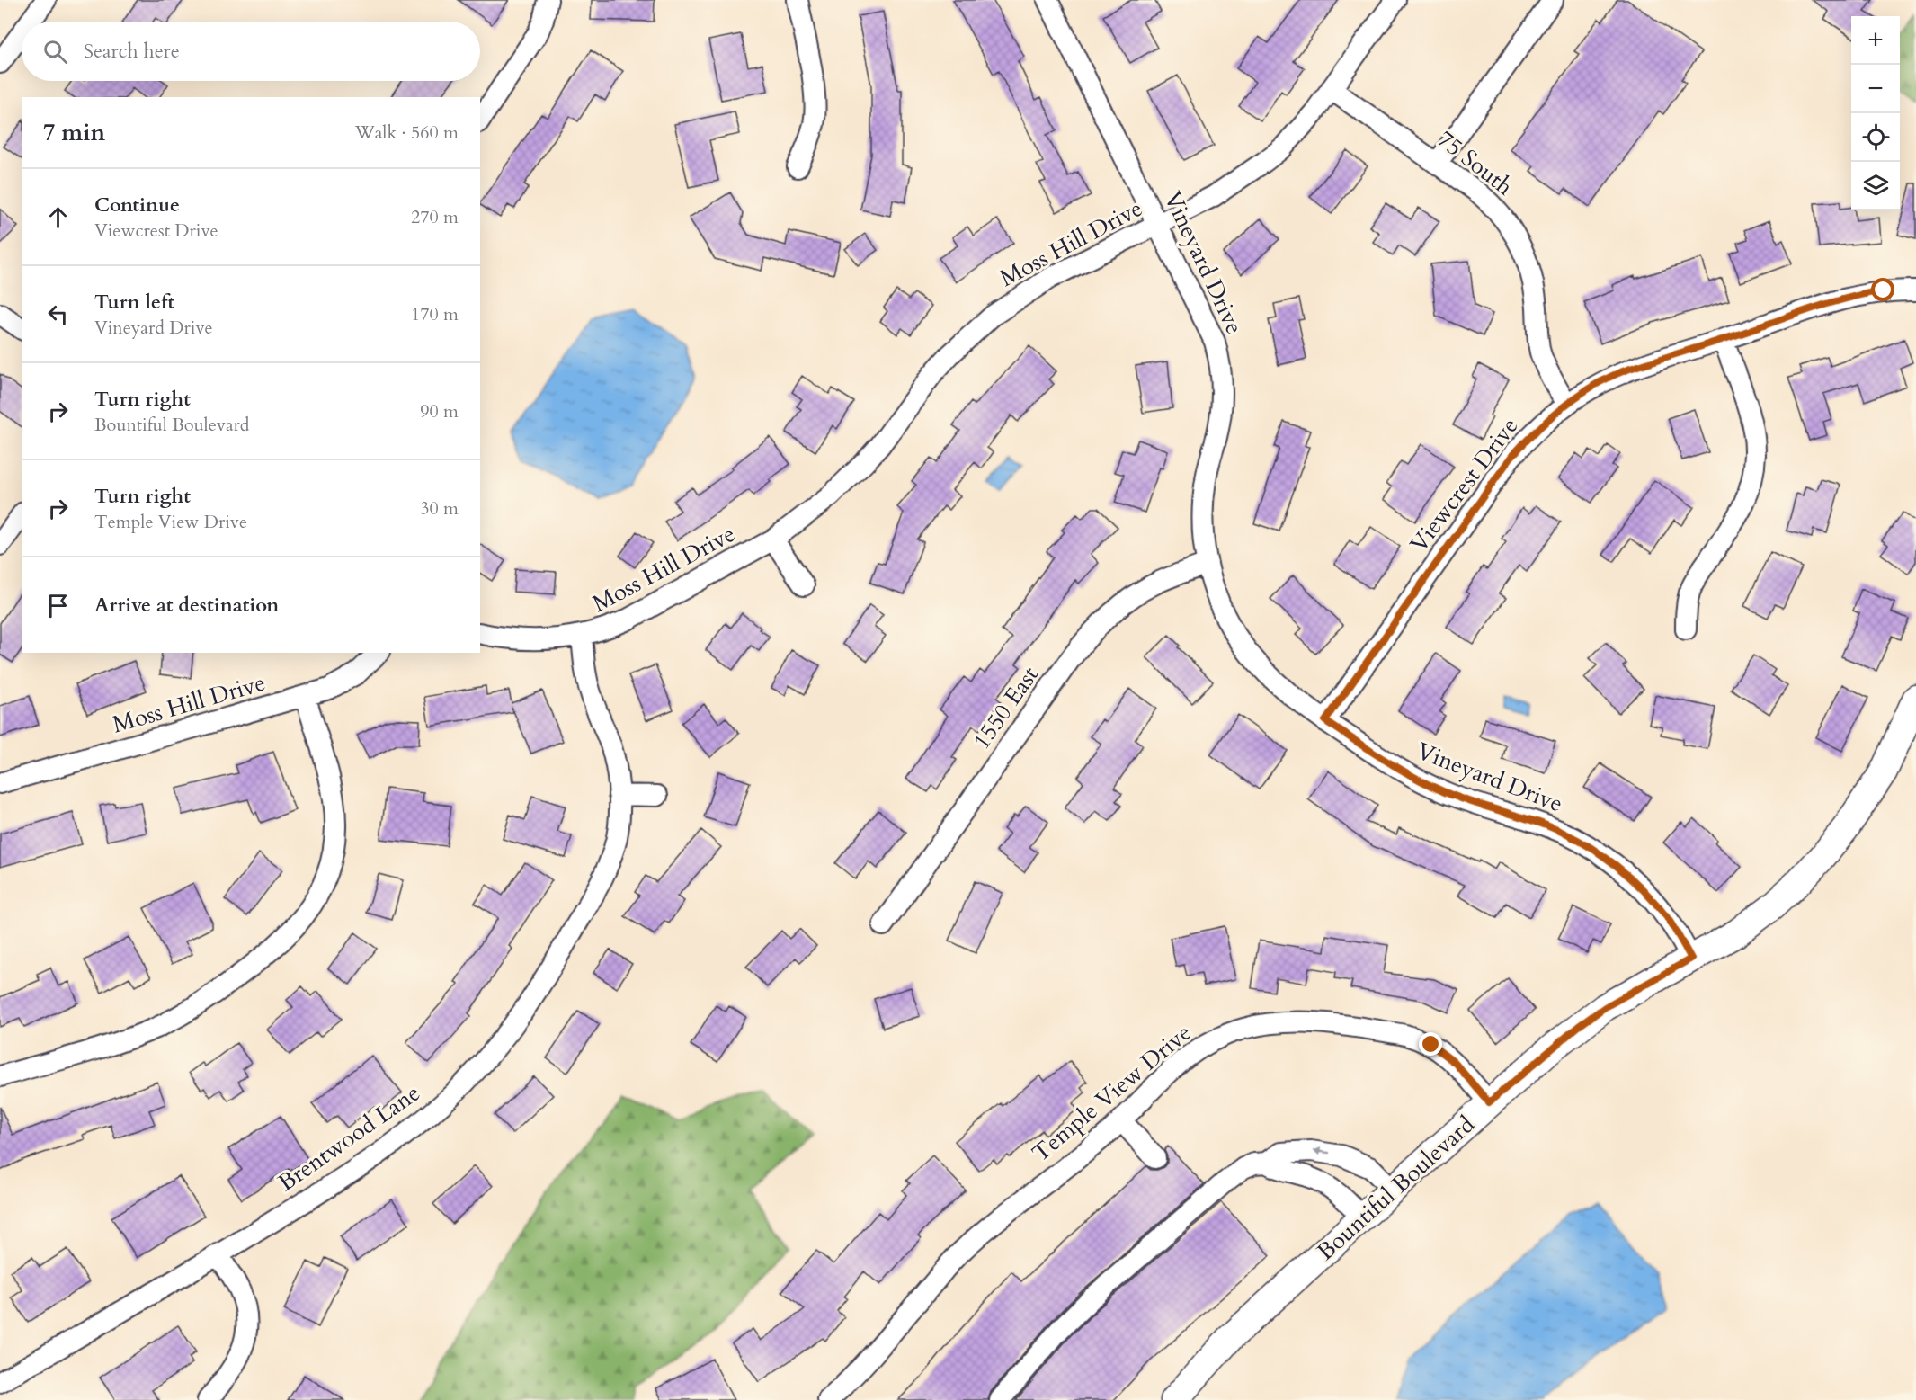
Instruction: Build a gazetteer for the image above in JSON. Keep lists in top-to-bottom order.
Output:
{
  "streets": {
    "main road": ["Bountiful Boulevard"],
    "street": [
      "75 South",
      "Moss Hill Drive",
      "Vineyard Drive",
      "Viewcrest Drive",
      "1550 East",
      "Temple View Drive",
      "Brentwood Lane"
    ]
  },
  "crossings": [
    ["75 South", "Moss Hill Drive"],
    ["75 South", "Viewcrest Drive"],
    ["Moss Hill Drive", "Vineyard Drive"],
    ["Moss Hill Drive", "Brentwood Lane"],
    ["Vineyard Drive", "Viewcrest Drive"],
    ["Vineyard Drive", "1550 East"],
    ["Vineyard Drive", "Bountiful Boulevard"],
    ["Temple View Drive", "Bountiful Boulevard"]
  ],
  "page": {
    "map_buttons": ["+", "−"],
    "search": "Search here",
    "heading": ["7 min", "Walk · 560 m"],
    "list": [
      ["Continue", "Viewcrest Drive", "270 m"],
      ["Turn left", "Vineyard Drive", "170 m"],
      ["Turn right", "Bountiful Boulevard", "90 m"],
      ["Turn right", "Temple View Drive", "30 m"],
      "Arrive at destination"
    ]
  }
}
